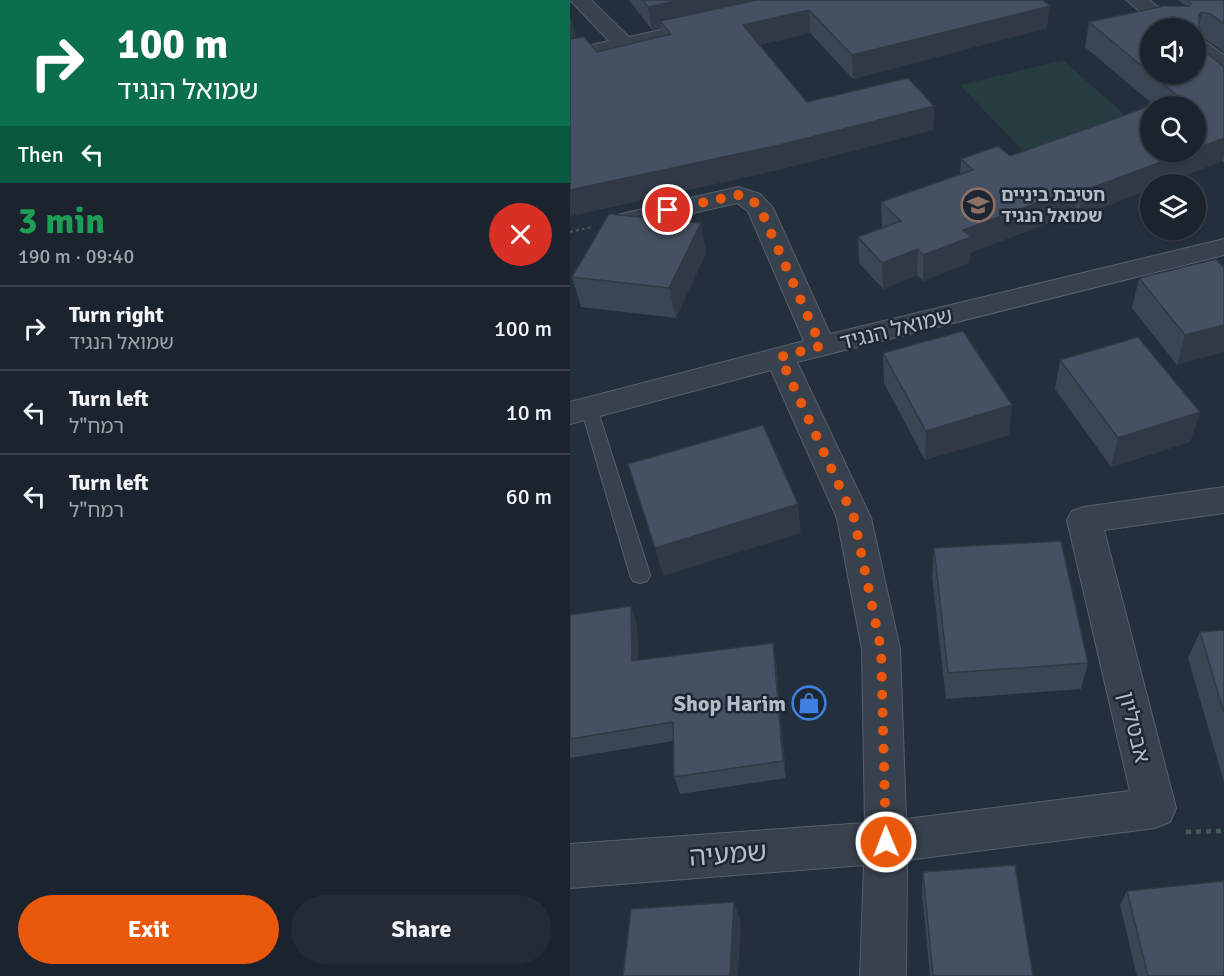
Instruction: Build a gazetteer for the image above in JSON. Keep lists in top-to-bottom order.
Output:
{
  "streets": {
    "street": ["שמואל הנגיד", "אבטליון", "שמעיה"]
  },
  "crossings": [
    ["אבטליון", "שמעיה"]
  ],
  "places": {
    "school or university": ["חטיבת ביניים שמואל הנגיד"],
    "shop": ["Shop Harim"]
  },
  "page": {
    "turn": ["100 m", "שמואל הנגיד"],
    "then": "Then",
    "heading": ["3 min", "190 m · 09:40"],
    "list": [
      {
        "name": "Turn right",
        "note": "שמואל הנגיד",
        "value": "100 m"
      },
      {
        "name": "Turn left",
        "note": "רמח\"ל",
        "value": "10 m"
      },
      {
        "name": "Turn left",
        "note": "רמח\"ל",
        "value": "60 m"
      }
    ],
    "buttons": ["Exit", "Share"]
  }
}
